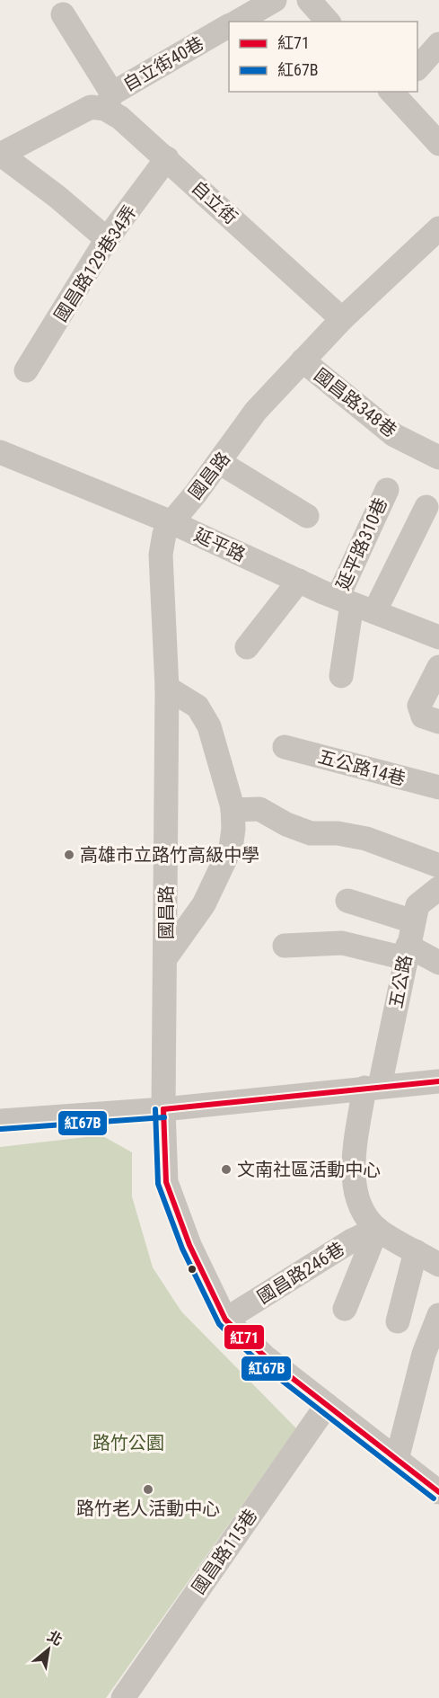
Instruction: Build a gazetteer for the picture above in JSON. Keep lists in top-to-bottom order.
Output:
{
  "streets": {
    "street": [
      "自立街40巷",
      "自立街",
      "國昌路129巷34弄",
      "國昌路348巷",
      "國昌路",
      "延平路310巷",
      "延平路",
      "五公路14巷",
      "五公路",
      "國昌路246巷",
      "國昌路115巷"
    ]
  },
  "crossings": [
    ["自立街40巷", "自立街"],
    ["自立街", "國昌路129巷34弄"],
    ["自立街", "國昌路"],
    ["國昌路348巷", "國昌路"],
    ["國昌路", "延平路"],
    ["國昌路", "國昌路246巷"],
    ["國昌路", "國昌路115巷"],
    ["延平路310巷", "延平路"],
    ["五公路", "國昌路246巷"]
  ],
  "parks": ["路竹公園"],
  "places": ["高雄市立路竹高級中學", "文南社區活動中心", "路竹老人活動中心"],
  "lines": ["transit line 紅71", "transit line 紅67B"],
  "legend": ["紅71", "紅67B"],
  "north": "top right"
}
